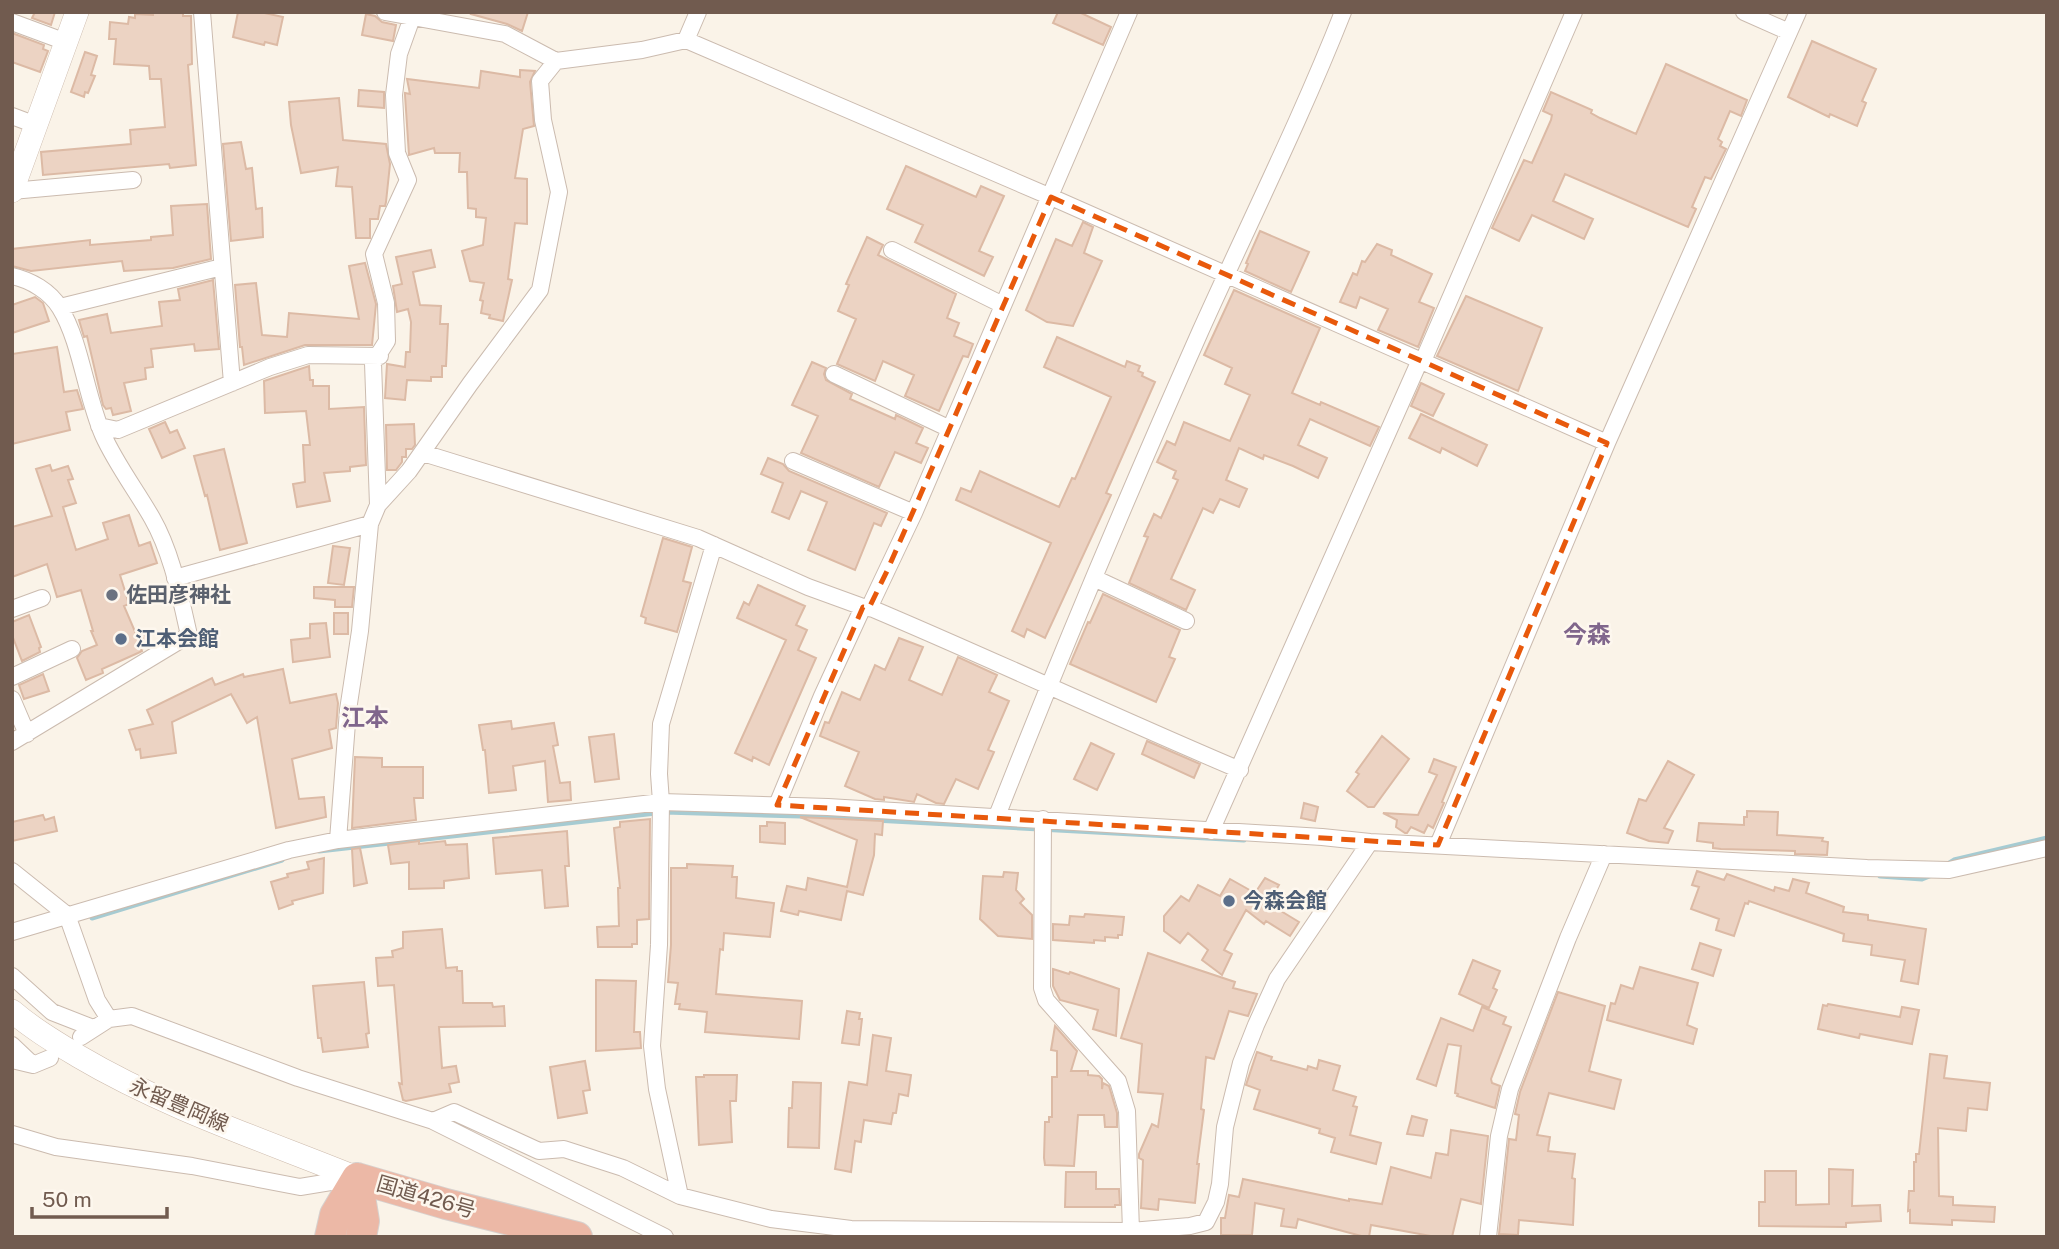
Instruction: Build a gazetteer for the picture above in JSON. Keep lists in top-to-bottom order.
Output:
{
  "streets": {
    "highway": ["国道426号"],
    "main road": ["永留豊岡線"]
  },
  "crossings": [
    ["永留豊岡線", "国道426号"]
  ],
  "districts": ["今森", "江本"],
  "places": ["佐田彦神社", "江本会館", "今森会館"],
  "scale_bar": "50 m"
}
